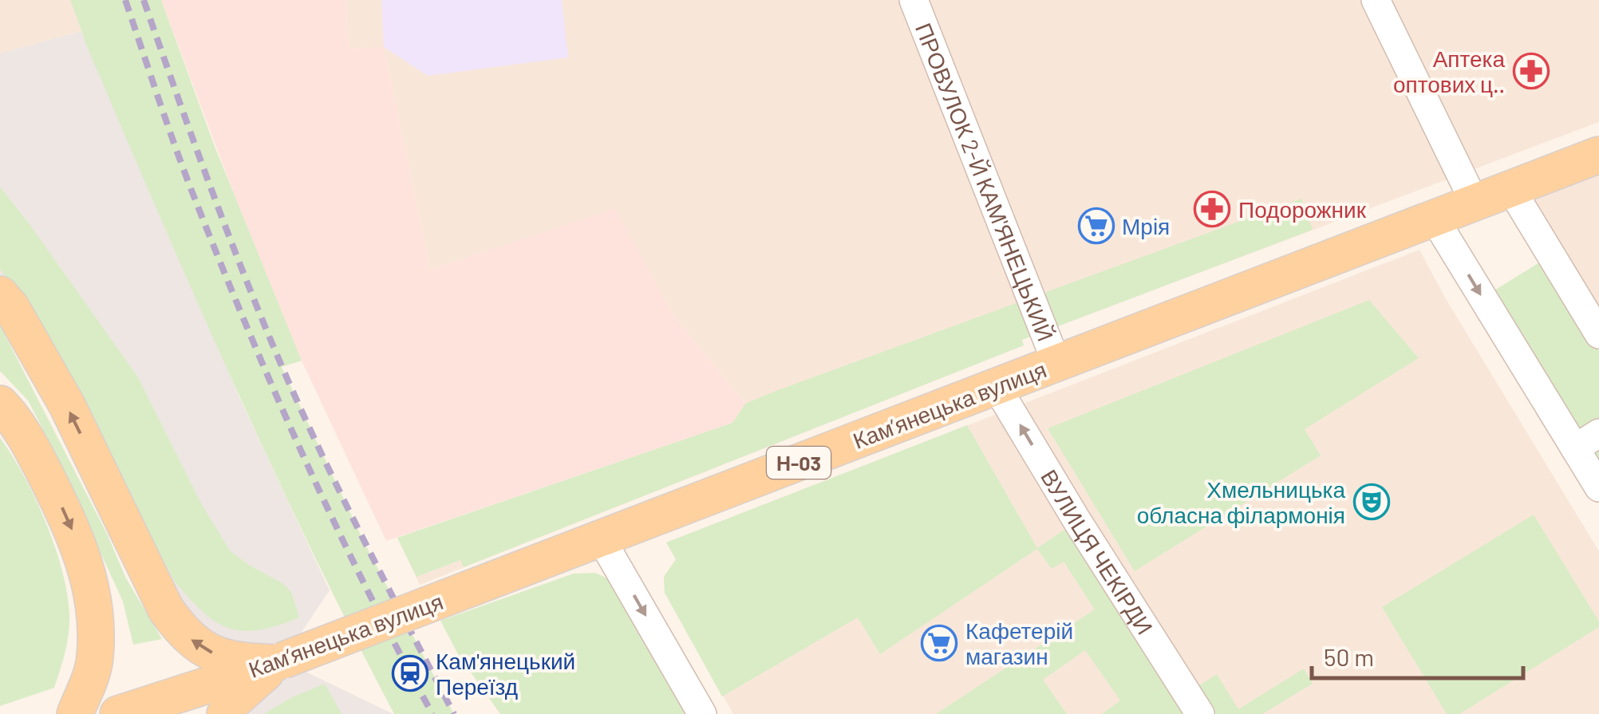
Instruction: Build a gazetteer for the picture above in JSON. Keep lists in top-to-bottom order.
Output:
{
  "streets": {
    "main road": ["Камʼянецька вулиця", "Н-03"],
    "street": ["ПРОВУЛОК 2-Й КАМ'ЯНЕЦЬКИЙ", "ВУЛИЦЯ ЧЕКІРДИ"]
  },
  "crossings": [
    ["ПРОВУЛОК 2-Й КАМ'ЯНЕЦЬКИЙ", "Камʼянецька вулиця"],
    ["Камʼянецька вулиця", "ВУЛИЦЯ ЧЕКІРДИ"]
  ],
  "one_way": ["ВУЛИЦЯ ЧЕКІРДИ"],
  "places": {
    "pharmacy": ["Аптека оптових ц‥", "Подорожник"],
    "supermarket": ["Мрія", "Кафетерій магазин"],
    "theatre": ["Хмельницька обласна філармонія"],
    "station": ["Кам'янецький Переїзд"]
  },
  "scale_bar": "50 m"
}
